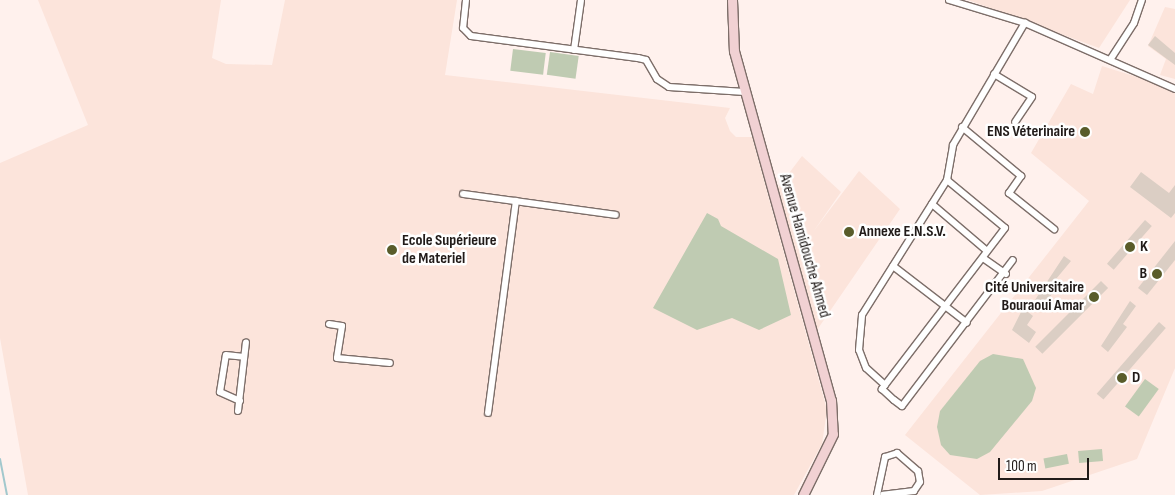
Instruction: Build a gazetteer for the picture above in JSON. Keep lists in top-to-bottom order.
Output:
{
  "streets": {
    "main road": ["Avenue Hamidouche Ahmed"]
  },
  "places": [
    "ENS Véterinaire",
    "Annexe E.N.S.V.",
    "K",
    "Ecole Supérieure de Materiel",
    "B",
    "Cité Universitaire Bouraoui Amar",
    "D"
  ],
  "scale_bar": "100 m"
}
